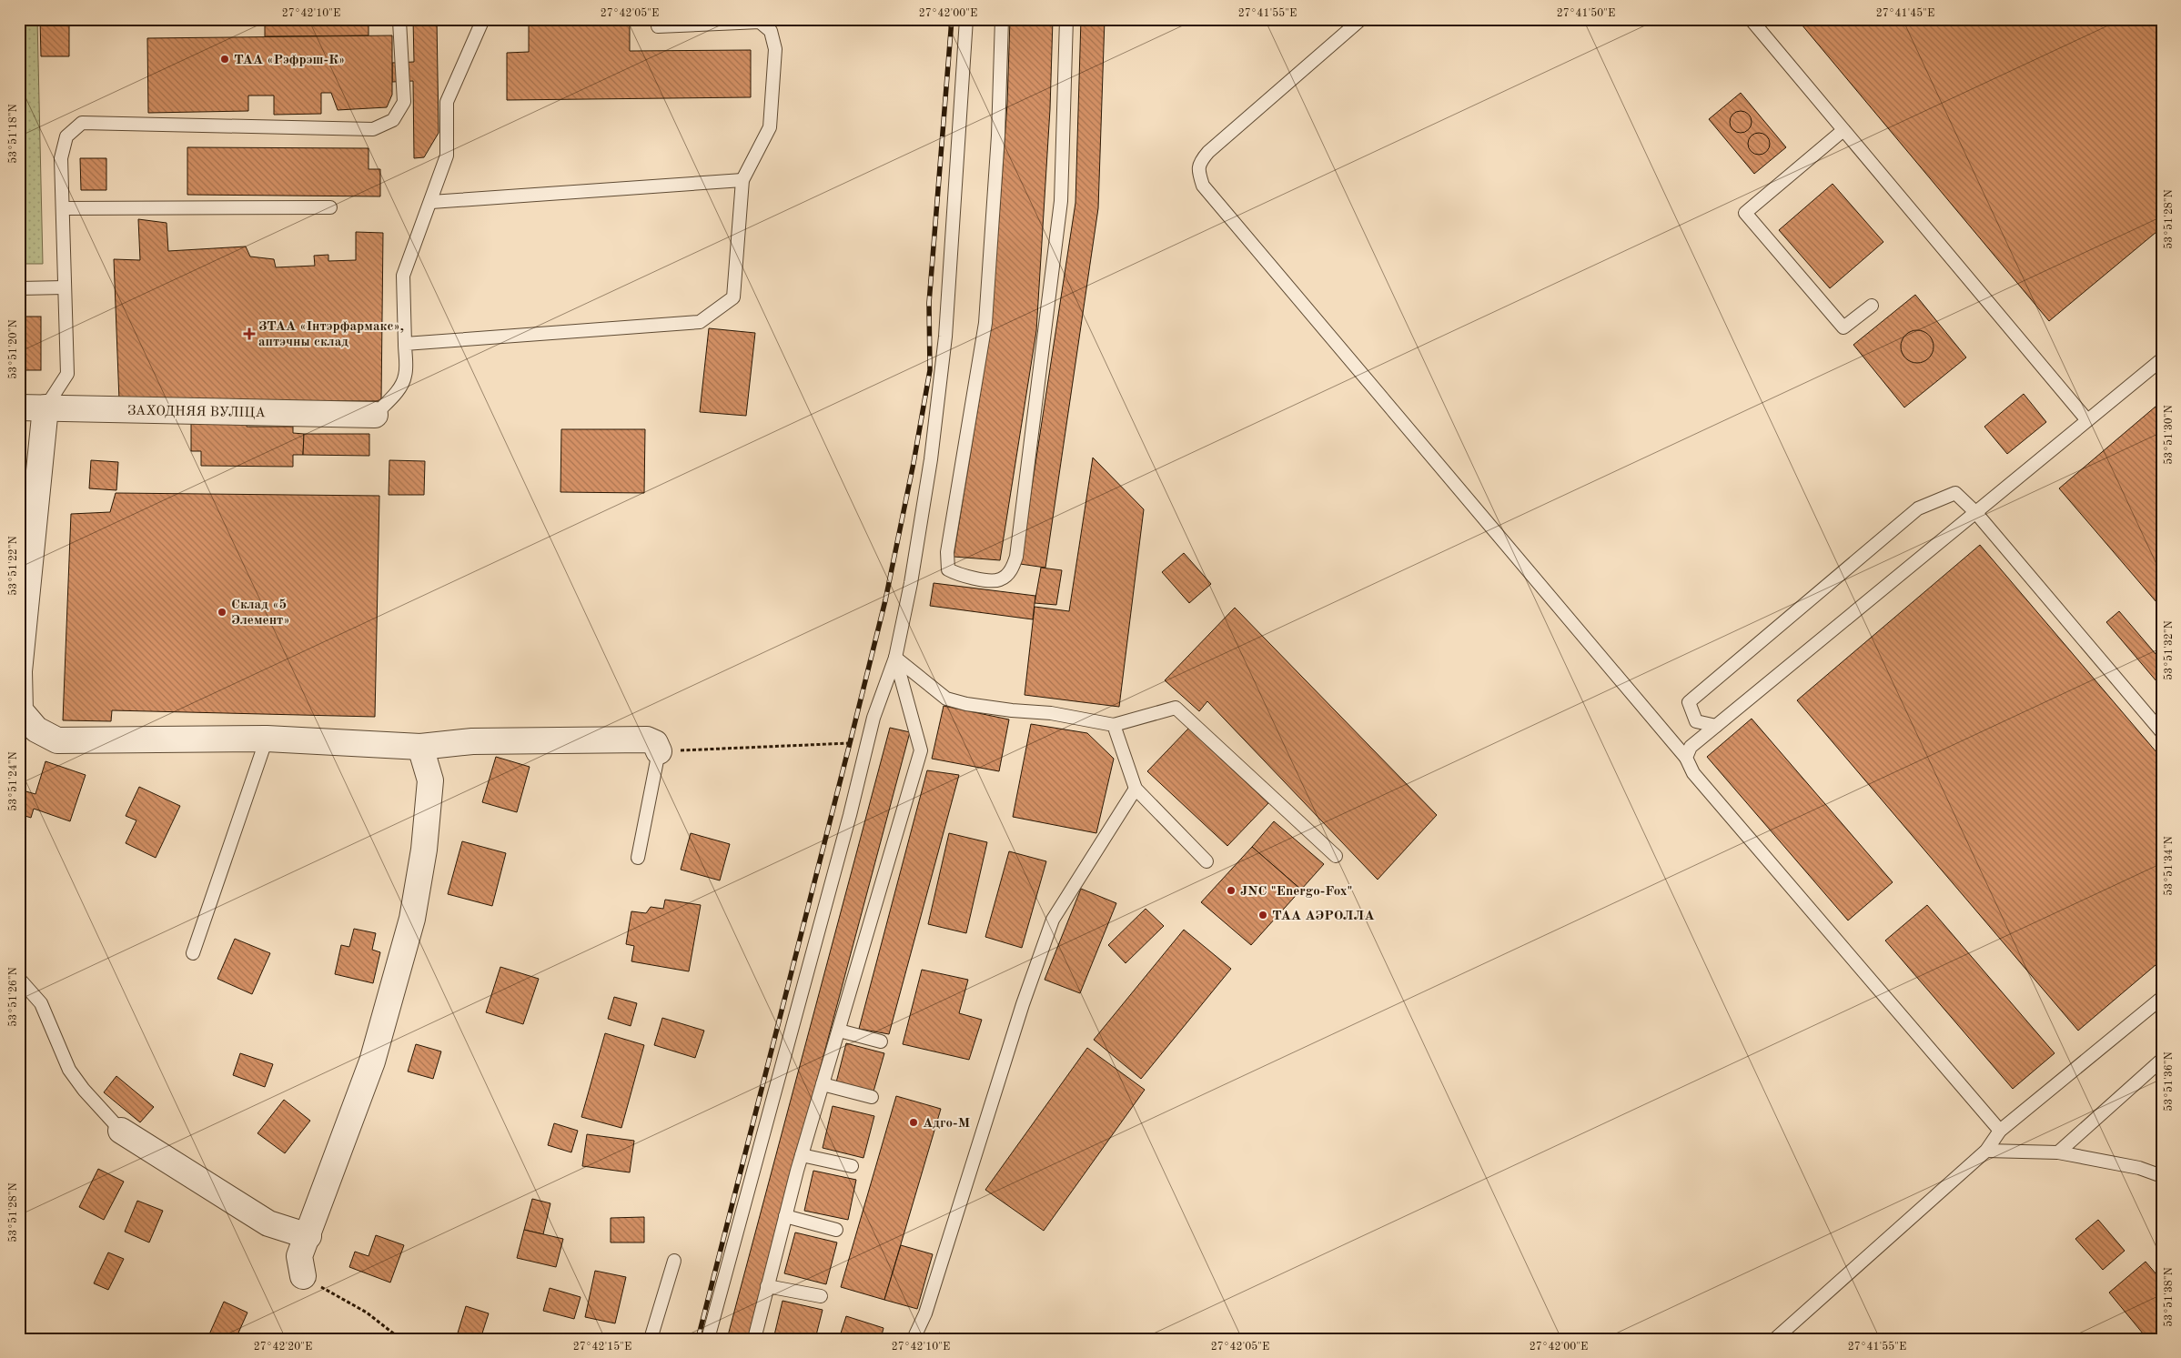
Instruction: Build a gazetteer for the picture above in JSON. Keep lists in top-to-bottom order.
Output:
{
  "streets": {
    "street": ["ЗАХОДНЯЯ ВУЛІЦА"]
  },
  "places": {
    "other": [
      "ТАА «Рэфрэш-К»",
      "Склад «5 Элемент»",
      "JNC \"Energo-Fox\"",
      "ТАА АЭРОЛЛА",
      "Адго-М"
    ],
    "health": ["ЗТАА «Інтэрфармакс», аптэчны склад"]
  },
  "coordinates": [
    "27°42'10\"E",
    "27°42'05\"E",
    "27°42'00\"E",
    "27°41'55\"E",
    "27°41'50\"E",
    "27°41'45\"E",
    "53°51'18\"N",
    "53°51'28\"N",
    "53°51'20\"N",
    "53°51'30\"N",
    "53°51'22\"N",
    "53°51'32\"N",
    "53°51'24\"N",
    "53°51'34\"N",
    "53°51'26\"N",
    "53°51'36\"N",
    "53°51'38\"N",
    "27°42'20\"E",
    "27°42'15\"E"
  ]
}
